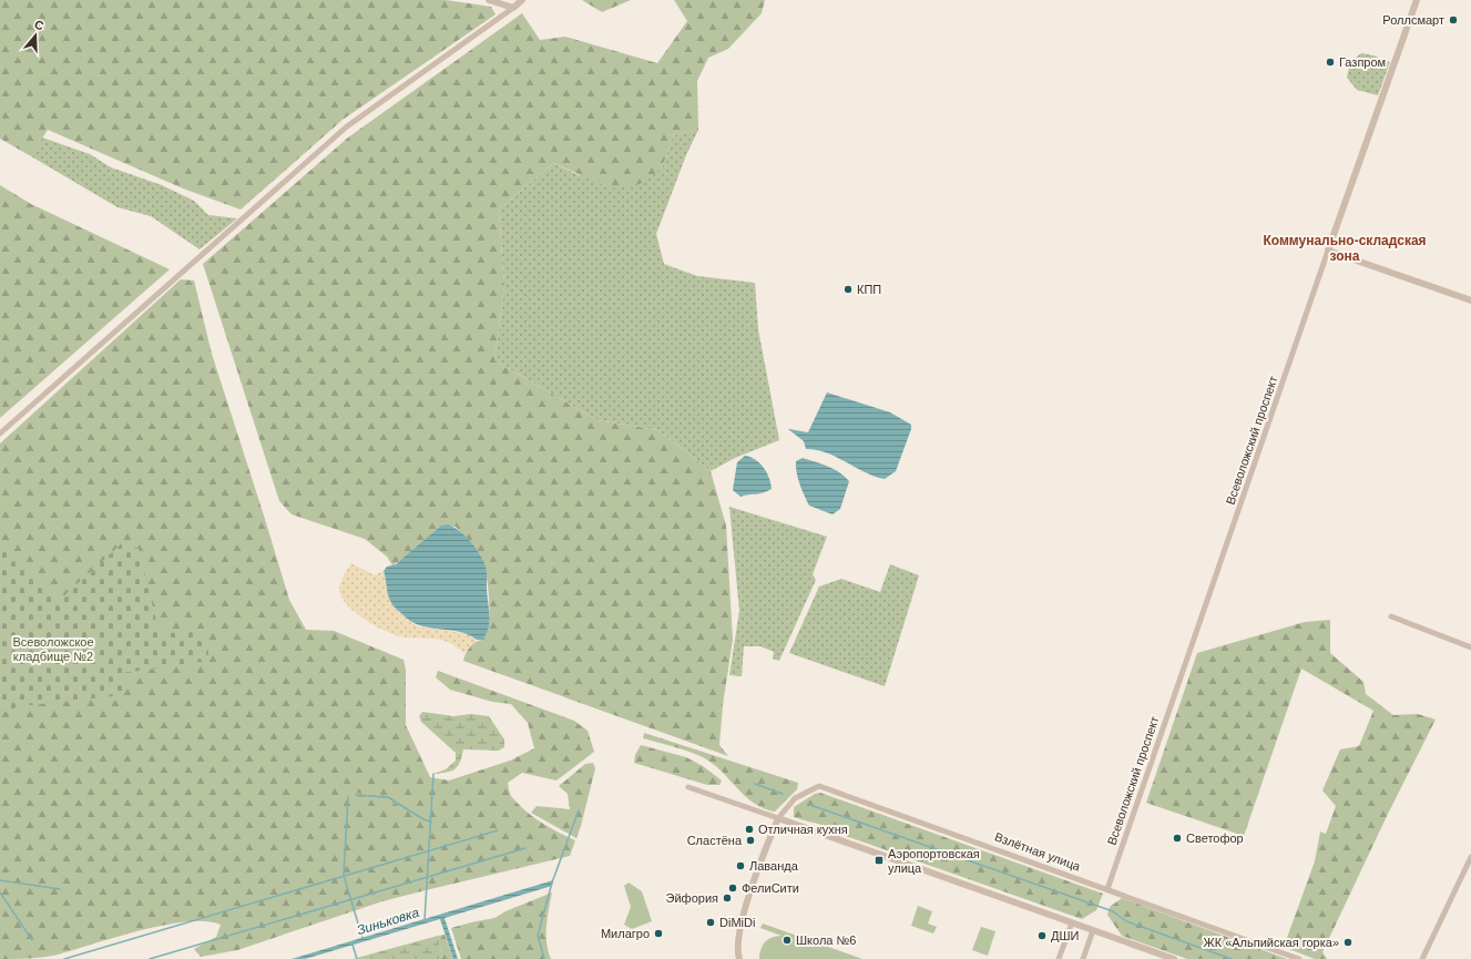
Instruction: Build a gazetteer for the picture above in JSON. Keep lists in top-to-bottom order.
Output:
{
  "streets": {
    "street": ["Всеволожский проспект", "Взлётная улица"]
  },
  "crossings": [
    ["Всеволожский проспект", "Взлётная улица"]
  ],
  "districts": ["Коммунально-складская зона"],
  "water": ["Зиньковка"],
  "parks": ["Всеволожское кладбище №2"],
  "places": {
    "other": [
      "Роллсмарт",
      "Газпром",
      "КПП",
      "Отличная кухня",
      "Светофор",
      "Сластёна",
      "Лаванда",
      "ФелиСити",
      "Эйфория",
      "DiMiDi",
      "Милагро",
      "ДШИ",
      "Школа №6",
      "ЖК «Альпийская горка»"
    ],
    "transit": ["Аэропортовская улица"]
  },
  "north": "top"
}
